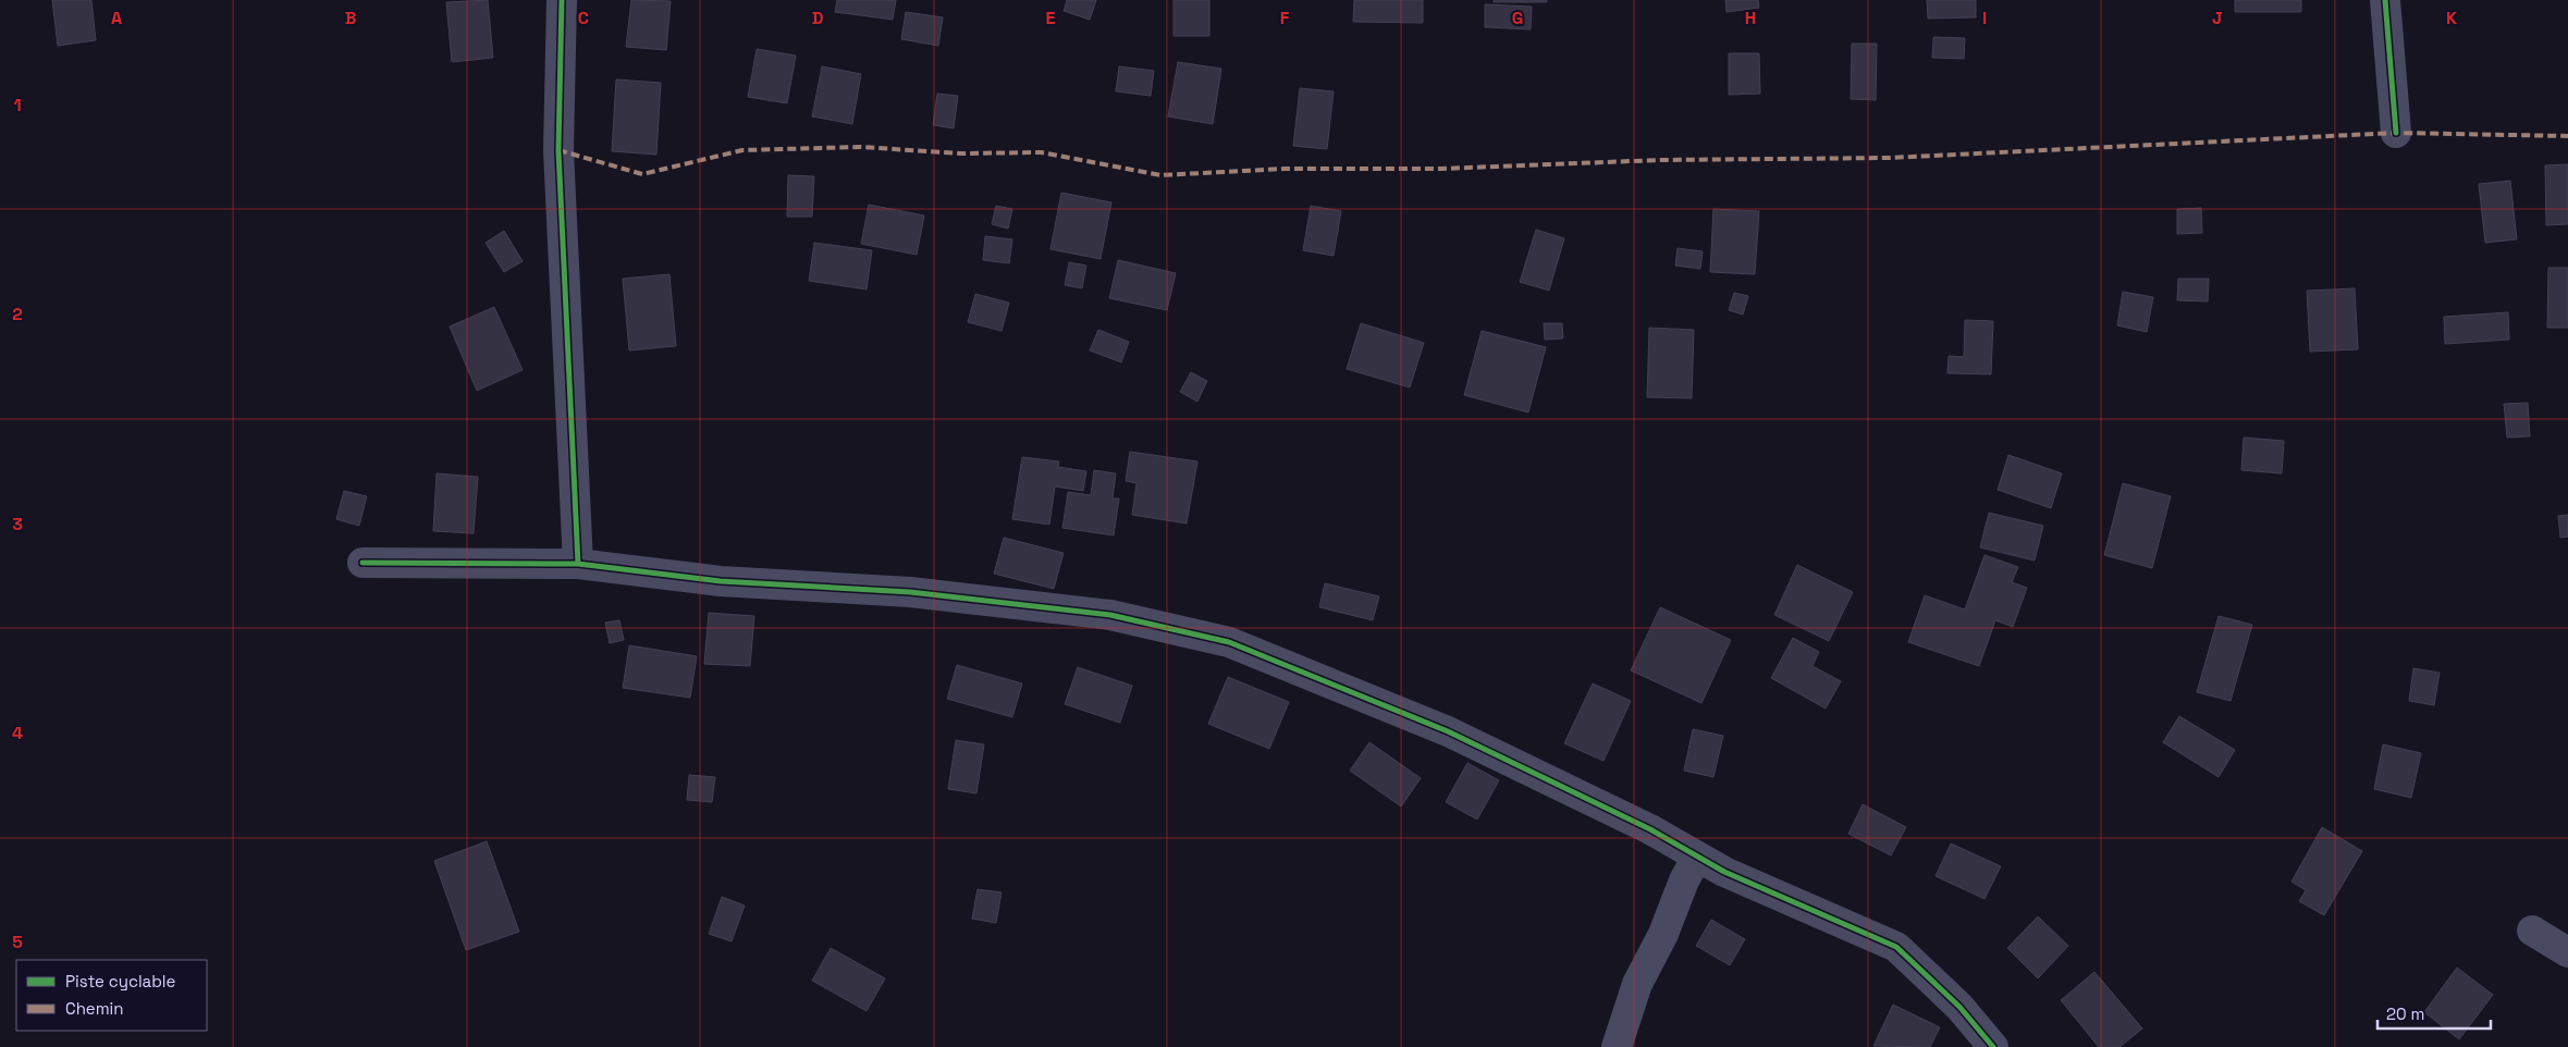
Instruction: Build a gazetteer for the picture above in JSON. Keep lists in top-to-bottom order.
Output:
{
  "legend": ["Piste cyclable", "Chemin"],
  "scale_bar": "20 m",
  "grid": {
    "columns": [
      "A",
      "B",
      "C",
      "D",
      "E",
      "F",
      "G",
      "H",
      "I",
      "J",
      "K"
    ],
    "rows": [
      "1",
      "2",
      "3",
      "4",
      "5"
    ]
  }
}
